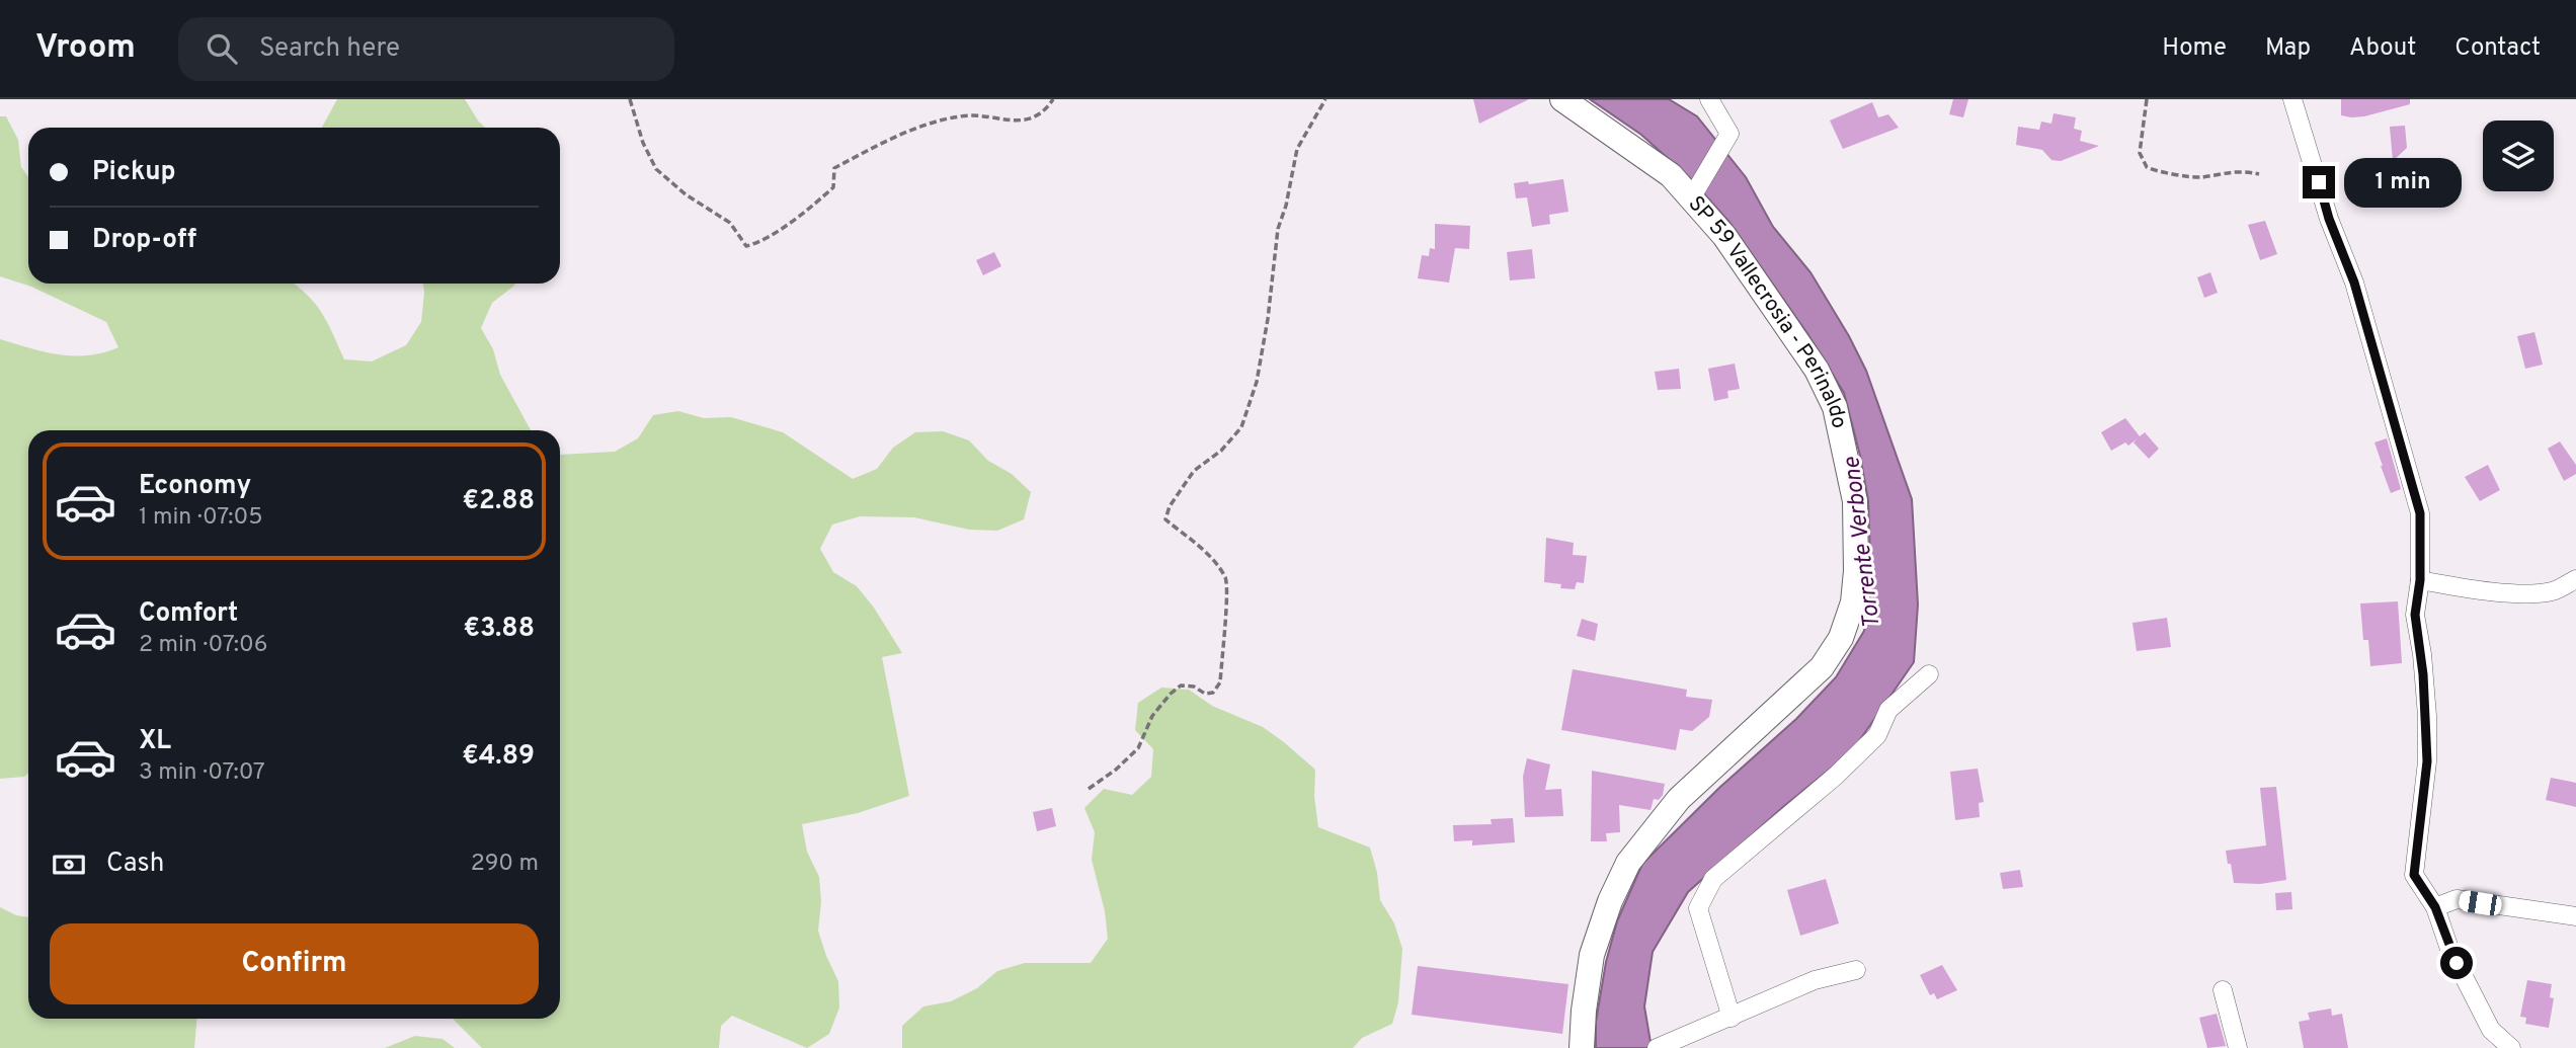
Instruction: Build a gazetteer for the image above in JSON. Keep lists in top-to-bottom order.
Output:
{
  "streets": {
    "main road": ["SP 59 Vallecrosia - Perinaldo"]
  },
  "water": ["Torrente Verbone"],
  "page": {
    "header": "Vroom",
    "search": "Search here",
    "nav": [
      "Home",
      "Map",
      "About",
      "Contact"
    ],
    "banner": ["Pickup", "Drop-off"],
    "bubble": "1 min",
    "list": [
      {
        "name": "Economy",
        "note": "1 min · 07:05",
        "value": "€2.88"
      },
      {
        "name": "Comfort",
        "note": "2 min · 07:06",
        "value": "€3.88"
      },
      {
        "name": "XL",
        "note": "3 min · 07:07",
        "value": "€4.89"
      }
    ],
    "pay": ["Cash", "290 m"],
    "buttons": "Confirm"
  }
}
